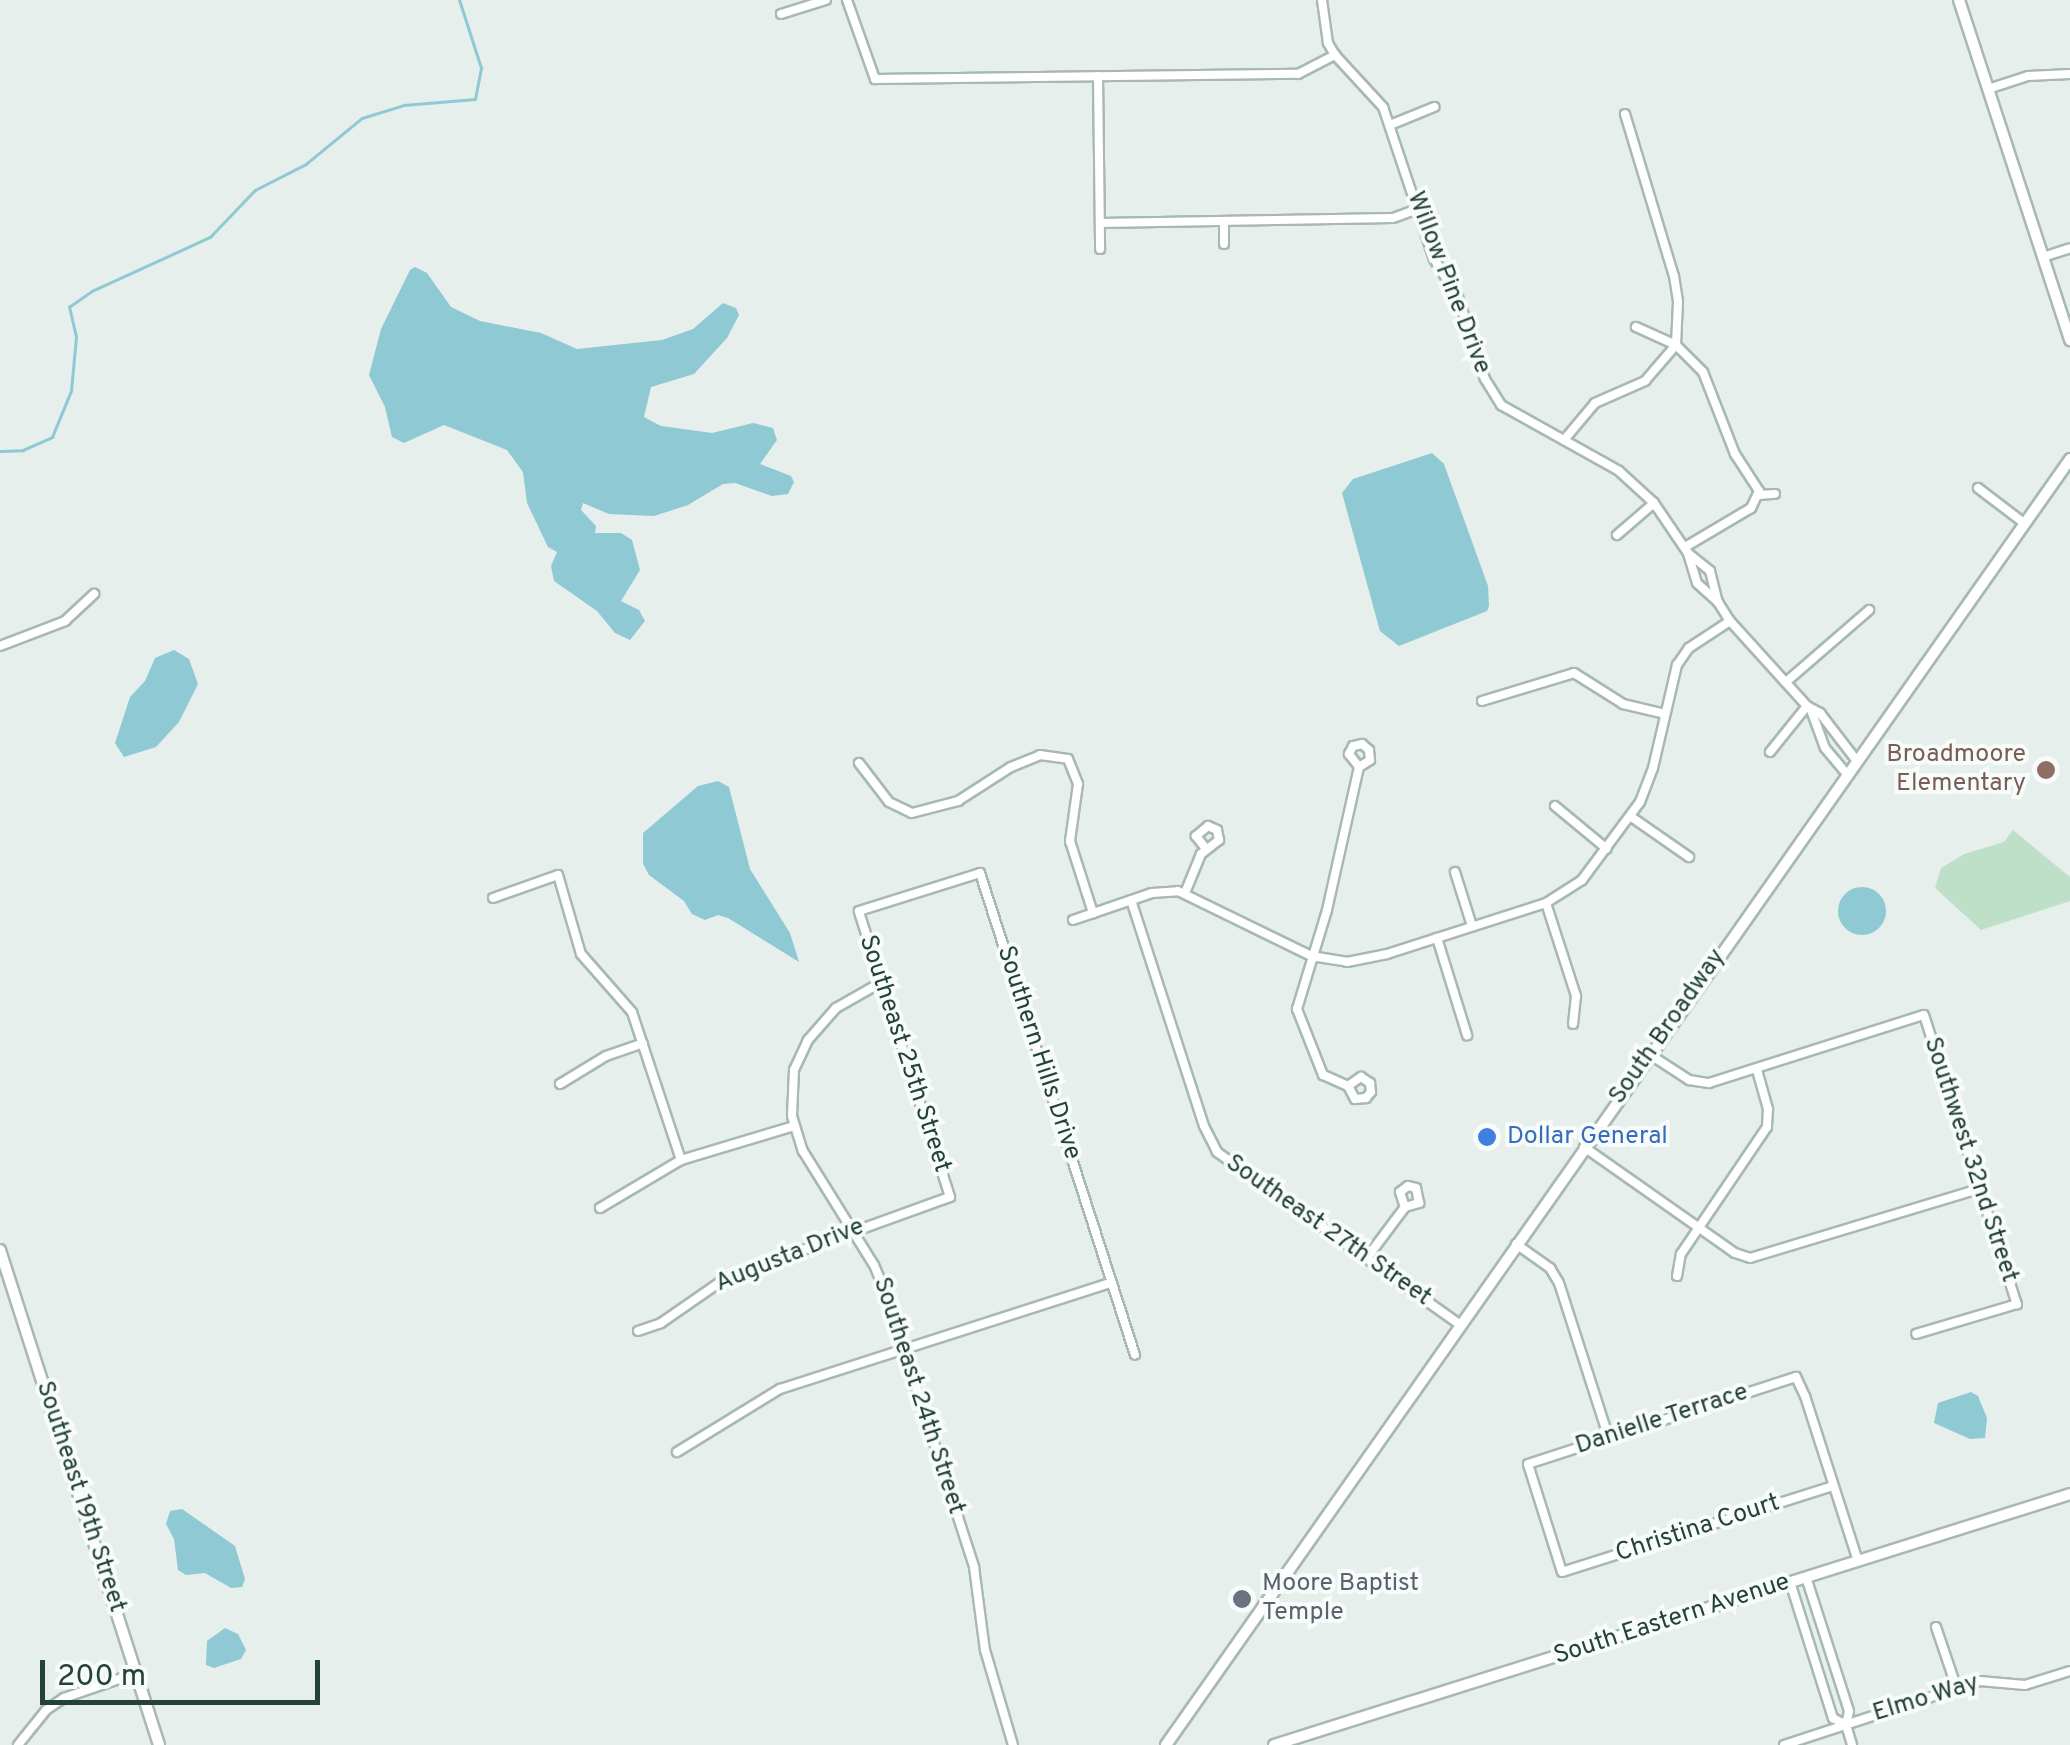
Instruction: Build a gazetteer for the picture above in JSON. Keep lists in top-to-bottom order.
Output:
{
  "streets": {
    "street": [
      "Willow Pine Drive",
      "South Broadway",
      "Southern Hills Drive",
      "Southeast 25th Street",
      "Southwest 32nd Street",
      "Southeast 27th Street",
      "Augusta Drive",
      "Southeast 24th Street",
      "Danielle Terrace",
      "Southeast 19th Street",
      "Christina Court",
      "South Eastern Avenue",
      "Elmo Way"
    ]
  },
  "crossings": [
    ["Willow Pine Drive", "South Broadway"],
    ["South Broadway", "Southeast 27th Street"],
    ["Southern Hills Drive", "Southeast 25th Street"],
    ["Southeast 25th Street", "Augusta Drive"],
    ["Southeast 25th Street", "Southeast 24th Street"],
    ["Augusta Drive", "Southeast 24th Street"],
    ["Danielle Terrace", "Christina Court"]
  ],
  "places": ["Broadmoore Elementary", "Dollar General", "Moore Baptist Temple"],
  "scale_bar": "200 m"
}
